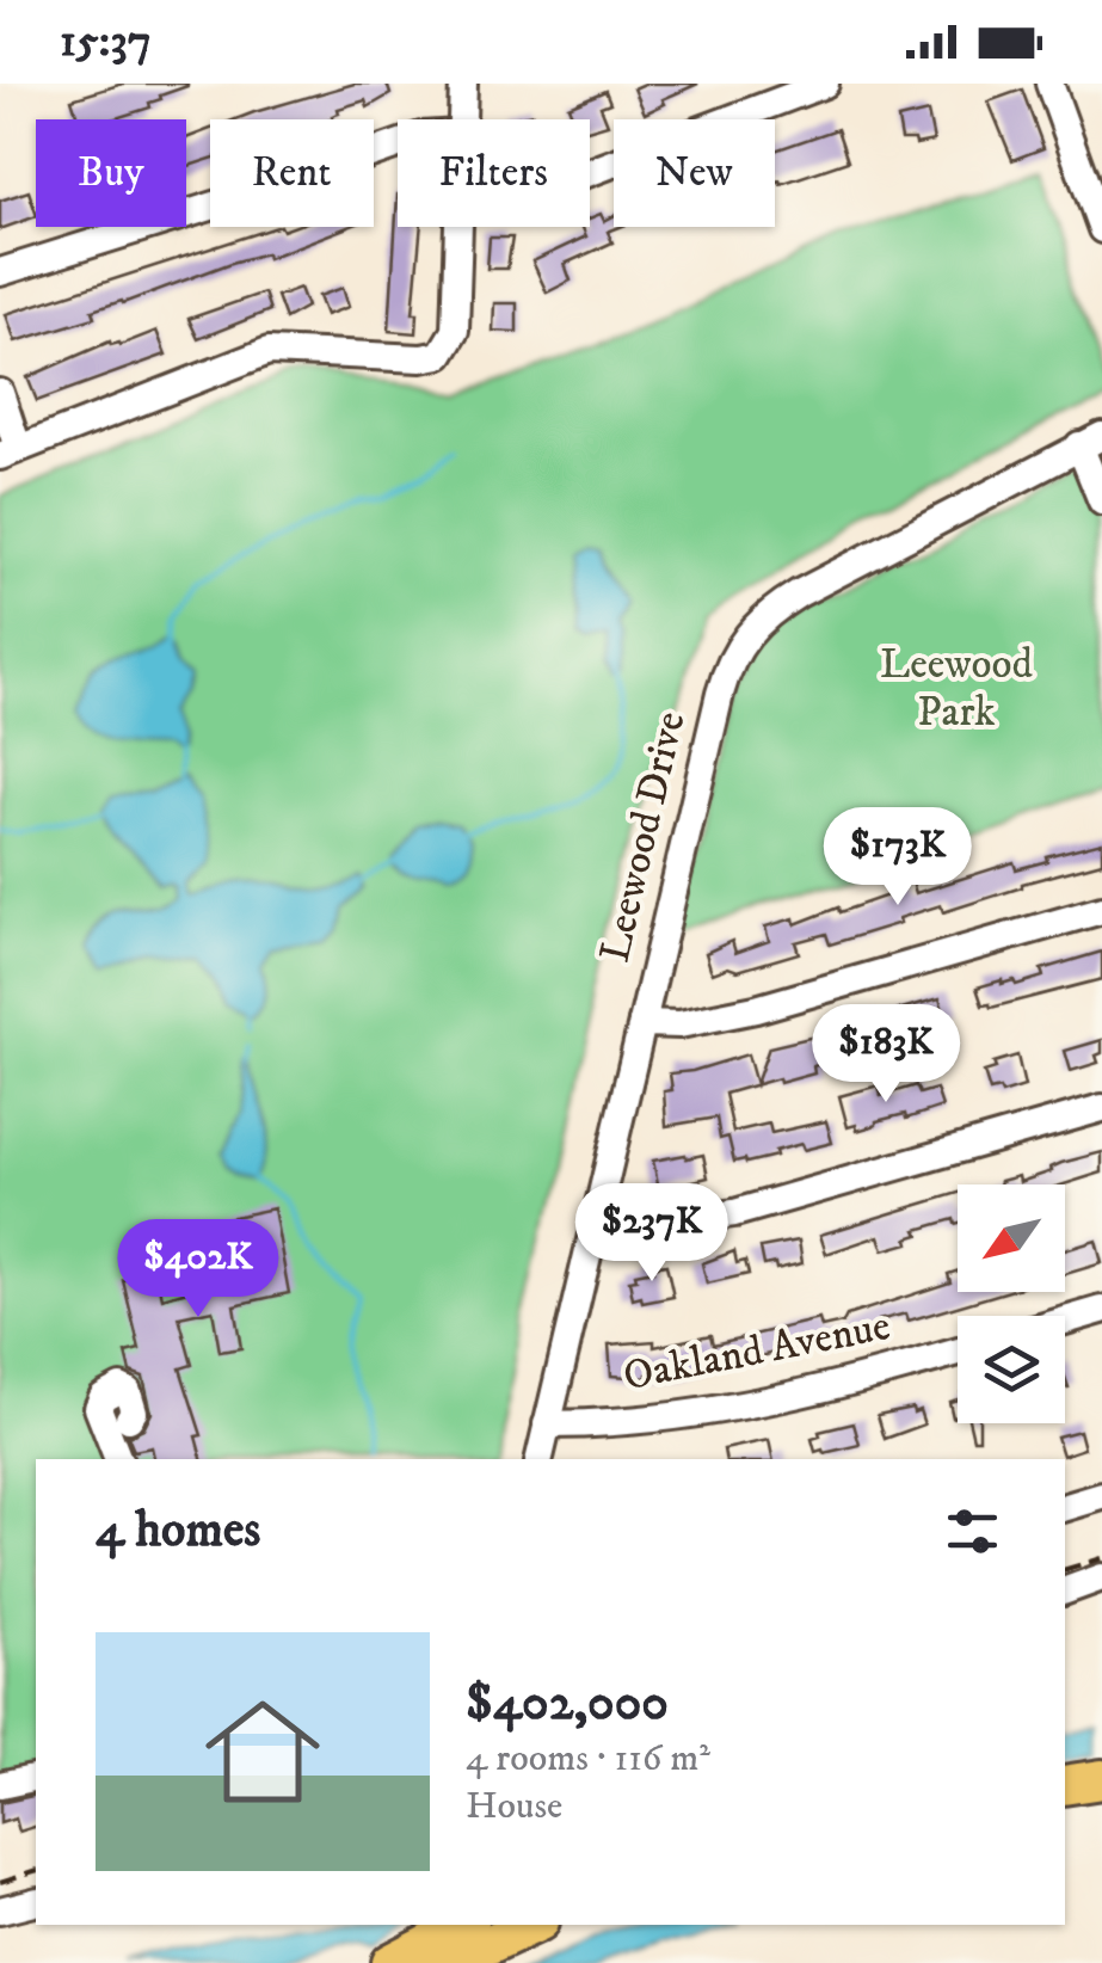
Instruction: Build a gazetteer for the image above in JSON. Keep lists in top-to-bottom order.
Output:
{
  "streets": {
    "street": ["Leewood Drive", "Oakland Avenue"]
  },
  "crossings": [
    ["Leewood Drive", "Oakland Avenue"]
  ],
  "parks": ["Leewood Park"],
  "north": "bottom left",
  "page": {
    "status": "15:37",
    "chip": [
      "Buy",
      "Rent",
      "Filters",
      "New"
    ],
    "price": [
      "$173K",
      "$183K",
      "$237K",
      "$402K"
    ],
    "heading": "4 homes",
    "list": [
      {
        "name": "$402,000",
        "note": "4 rooms · 116 m² · House"
      }
    ]
  }
}
